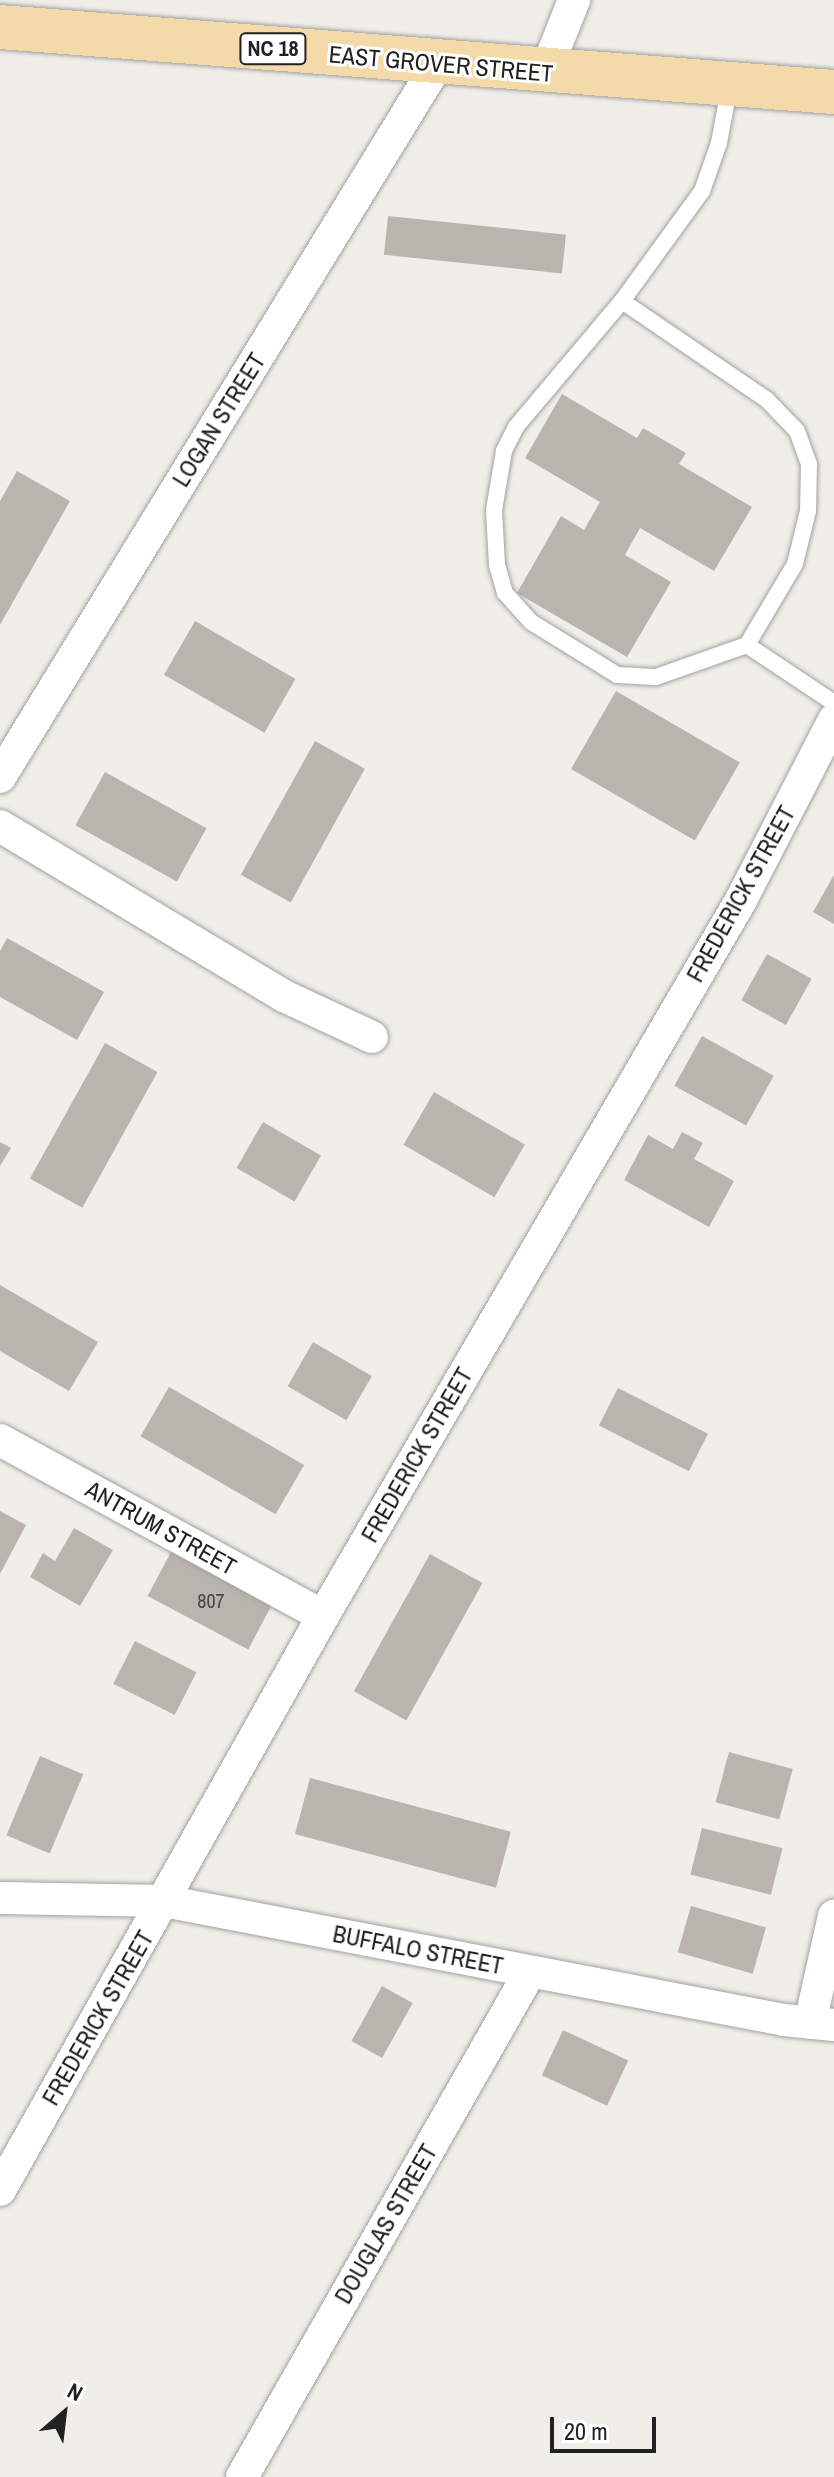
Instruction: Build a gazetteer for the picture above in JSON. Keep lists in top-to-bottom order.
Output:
{
  "streets": {
    "main road": ["NC 18", "EAST GROVER STREET"],
    "street": [
      "LOGAN STREET",
      "FREDERICK STREET",
      "ANTRUM STREET",
      "BUFFALO STREET",
      "DOUGLAS STREET"
    ]
  },
  "crossings": [
    ["EAST GROVER STREET", "LOGAN STREET"],
    ["FREDERICK STREET", "ANTRUM STREET"],
    ["FREDERICK STREET", "BUFFALO STREET"],
    ["BUFFALO STREET", "DOUGLAS STREET"]
  ],
  "house_numbers": ["807"],
  "scale_bar": "20 m",
  "north": "top right"
}
